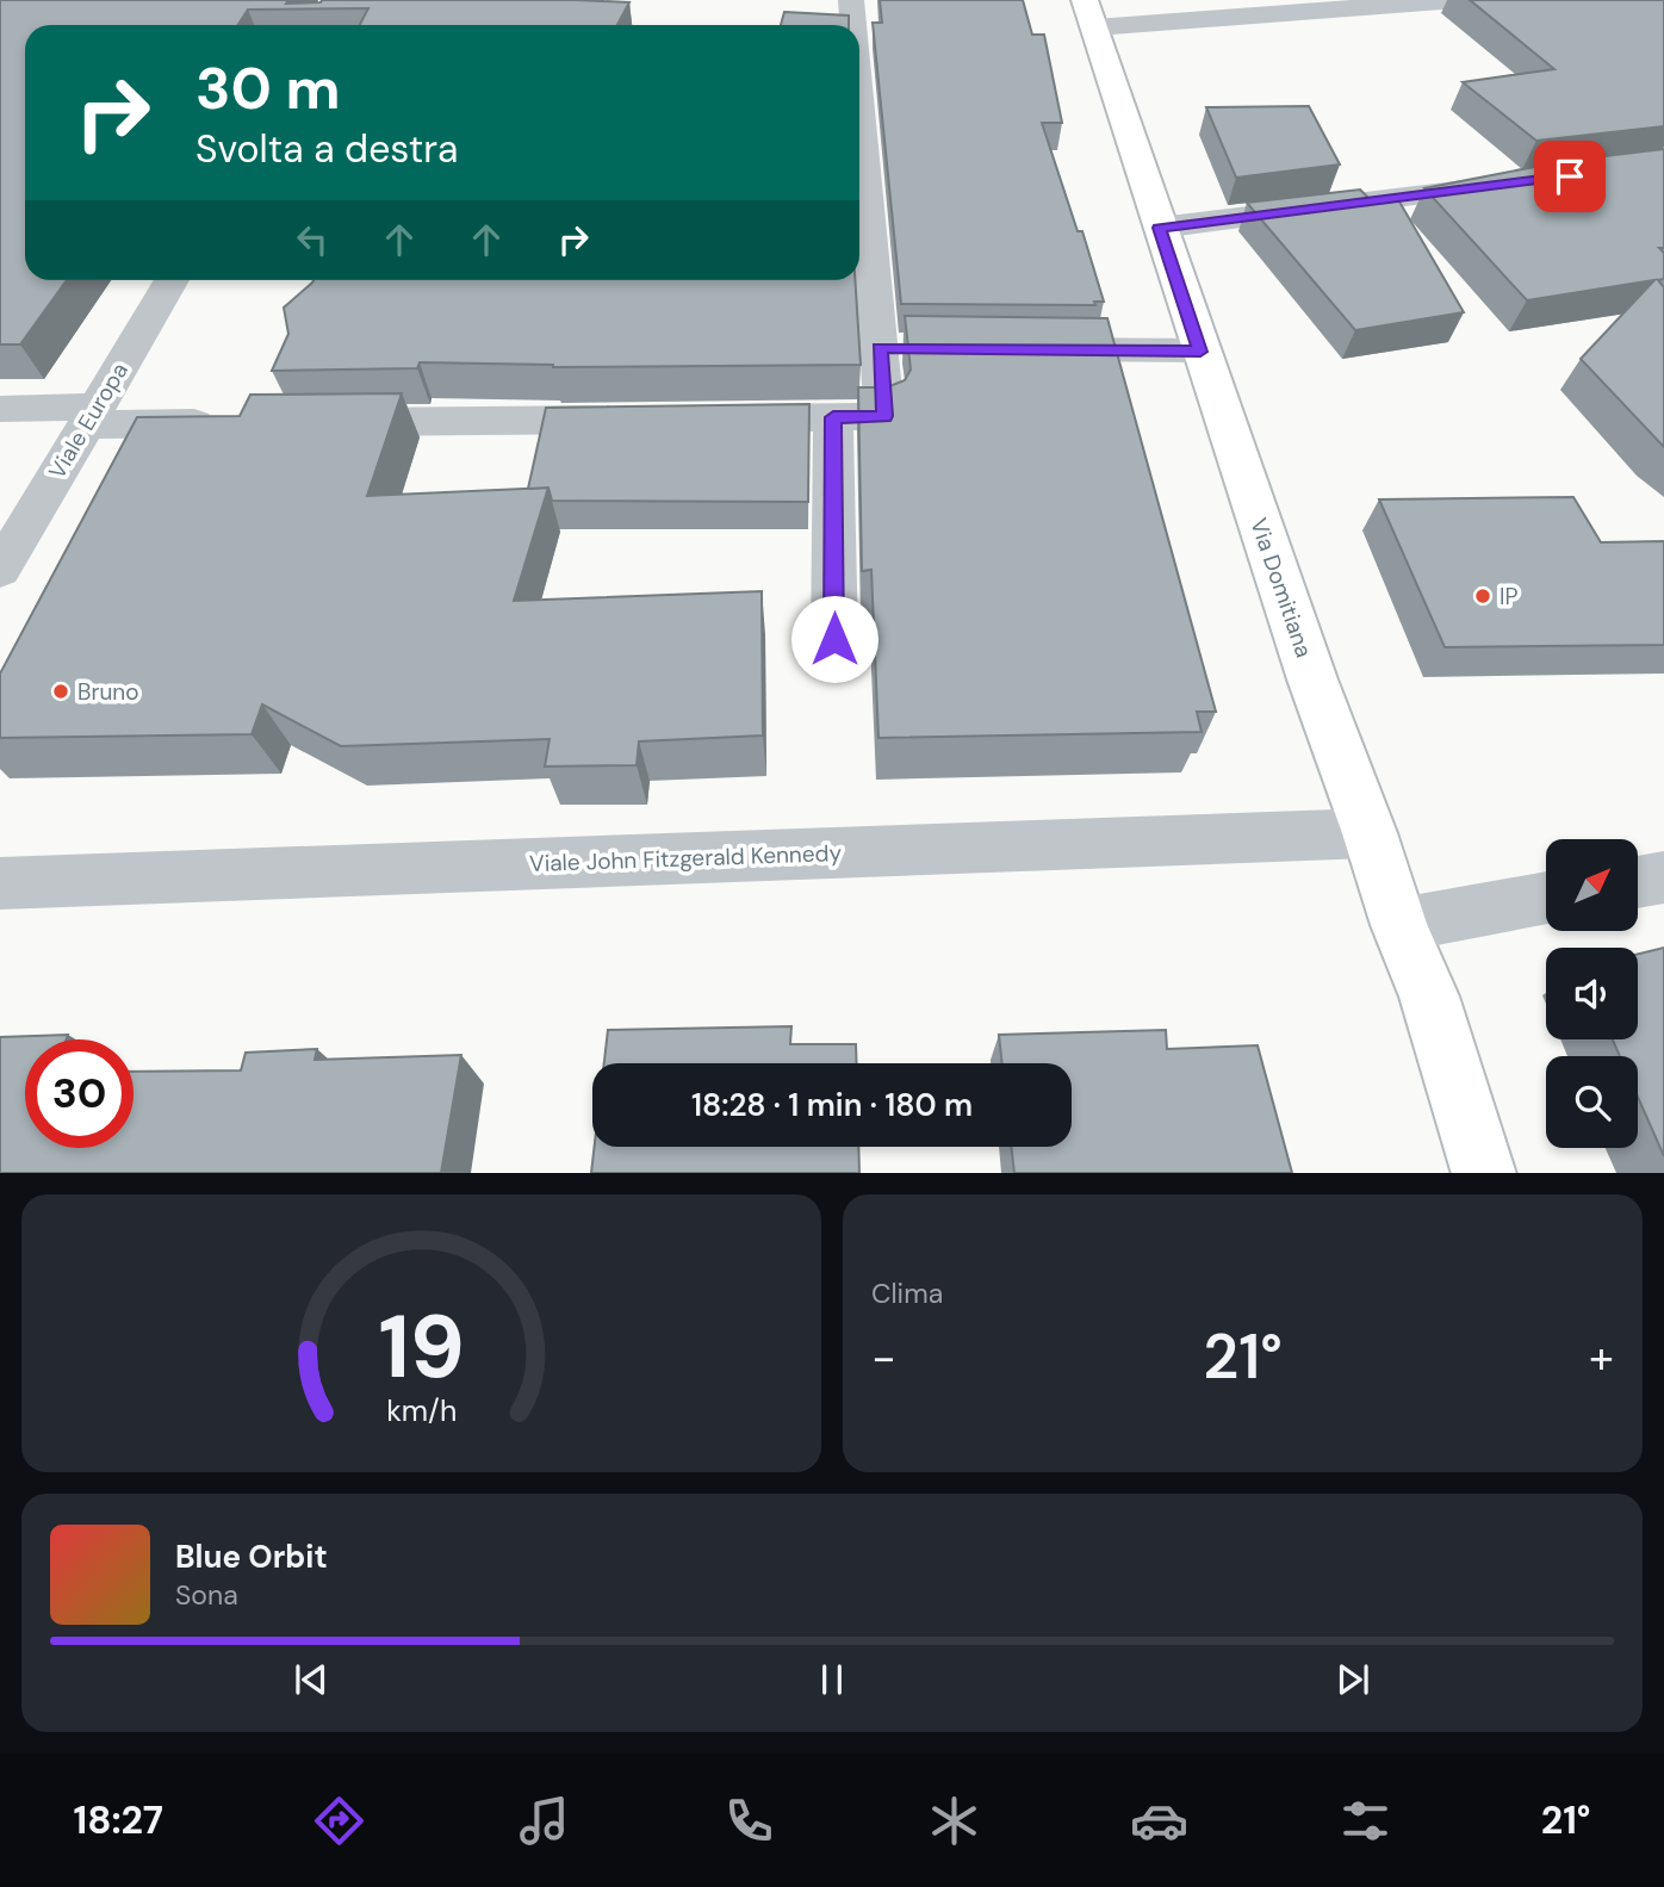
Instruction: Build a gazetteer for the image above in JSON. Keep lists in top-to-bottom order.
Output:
{
  "streets": {
    "main road": ["Via Domitiana"],
    "street": ["Viale Europa", "Viale John Fitzgerald Kennedy"]
  },
  "crossings": [
    ["Via Domitiana", "Viale John Fitzgerald Kennedy"]
  ],
  "places": ["IP", "Bruno"],
  "north": "top right",
  "page": {
    "turn": ["30 m", "Svolta a destra"],
    "limit": "30",
    "trip": "18:28 · 1 min · 180 m",
    "tile": "Clima",
    "heat": ["−", "21°", "+"],
    "song": ["Blue Orbit", "Sona"],
    "tabs": ["18:27", "21°"],
    "gauge": ["19", "km/h"]
  }
}
